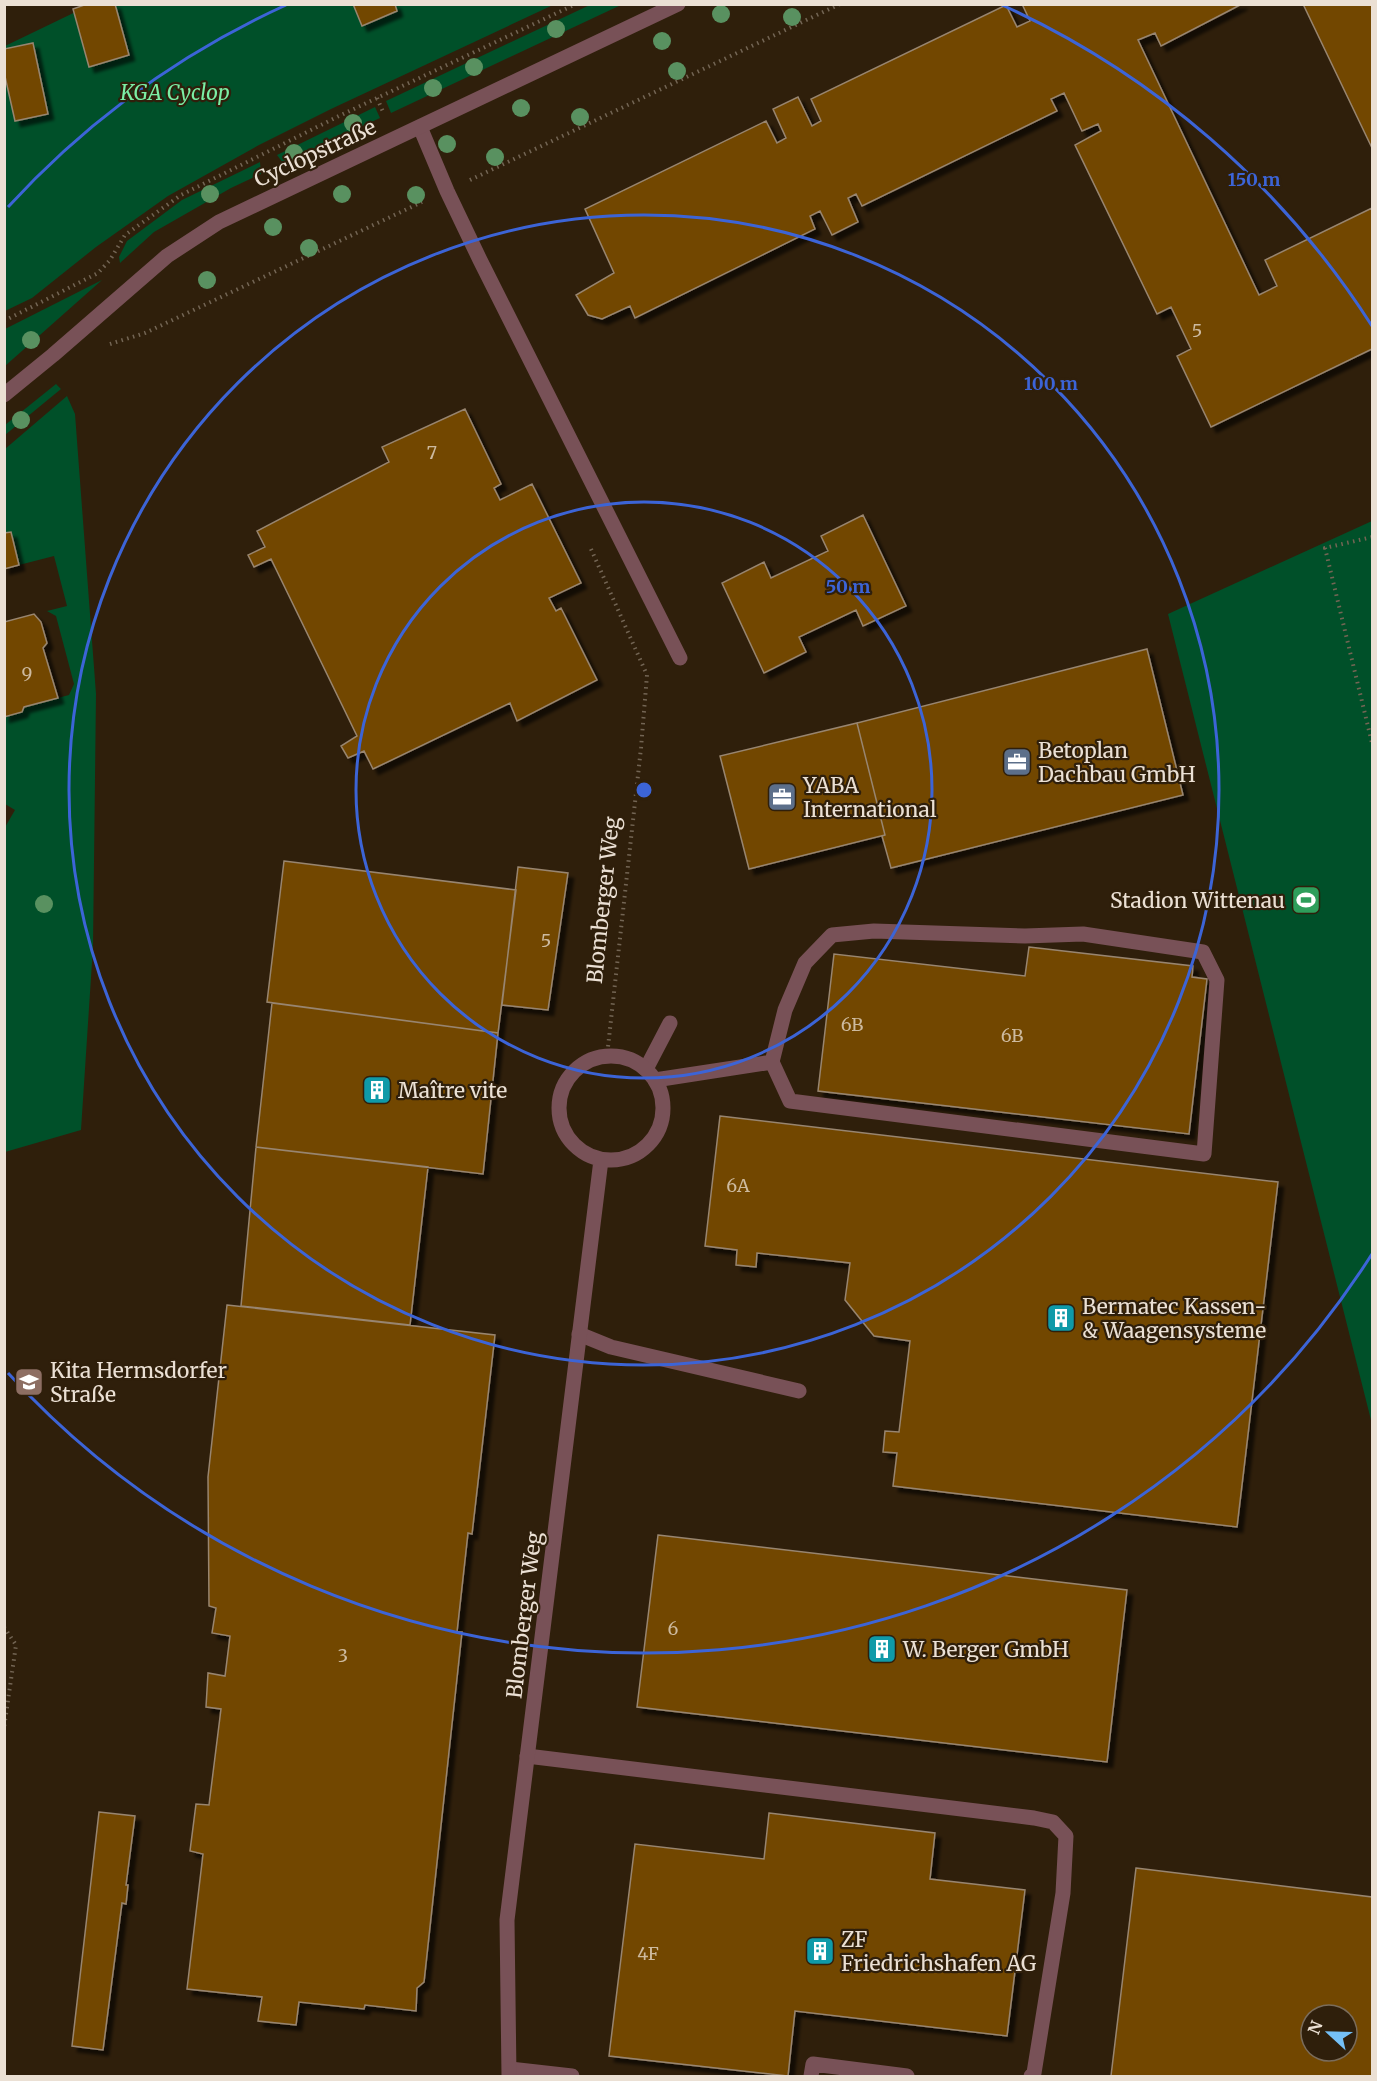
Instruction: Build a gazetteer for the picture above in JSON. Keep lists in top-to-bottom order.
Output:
{
  "streets": {
    "street": ["Cyclopstraße", "Blomberger Weg"]
  },
  "parks": ["KGA Cyclop"],
  "places": {
    "office": ["Betoplan Dachbau GmbH", "YABA International"],
    "sports": ["Stadion Wittenau"],
    "building": [
      "Maître vite",
      "Bermatec Kassen- & Waagensysteme",
      "W. Berger GmbH",
      "ZF Friedrichshafen AG"
    ],
    "school or university": ["Kita Hermsdorfer Straße"]
  },
  "house_numbers": [
    "5",
    "7",
    "9",
    "5",
    "6B",
    "6B",
    "6A",
    "6",
    "3",
    "4F"
  ],
  "north": "left",
  "rings": ["150 m", "100 m", "50 m"]
}
